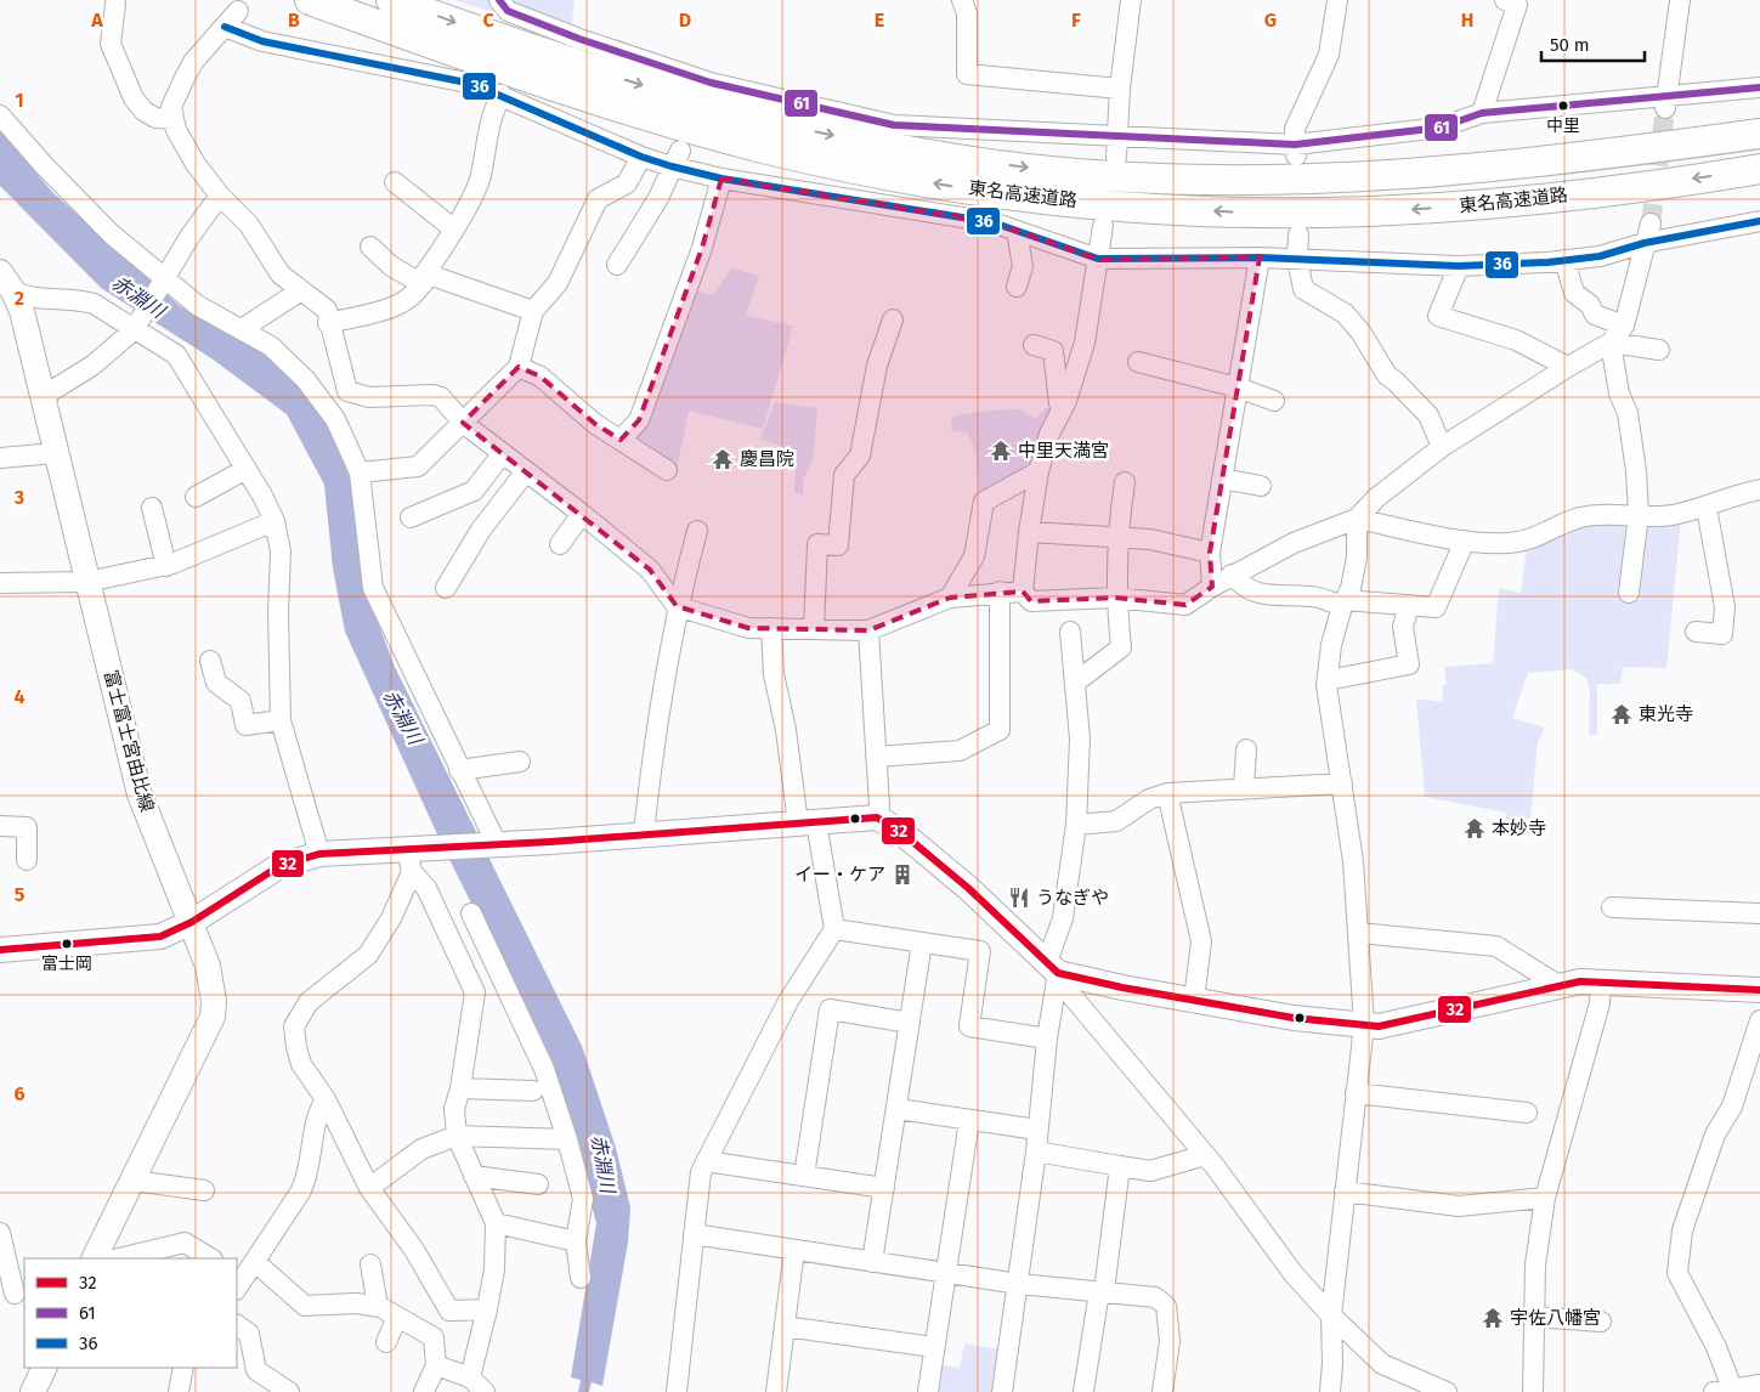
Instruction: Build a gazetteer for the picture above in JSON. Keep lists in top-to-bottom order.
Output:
{
  "streets": {
    "highway": ["東名高速道路"],
    "main road": ["富士富士宮由比線"]
  },
  "water": ["赤淵川"],
  "places": {
    "other": ["中里", "富士岡"],
    "temple": [
      "中里天満宮",
      "慶昌院",
      "東光寺",
      "本妙寺",
      "宇佐八幡宮"
    ],
    "building": ["イー・ケア"],
    "restaurant": ["うなぎや"]
  },
  "lines": ["transit line 61", "transit line 36", "transit line 32"],
  "legend": ["32", "61", "36"],
  "scale_bar": "50 m",
  "grid": {
    "columns": [
      "A",
      "B",
      "C",
      "D",
      "E",
      "F",
      "G",
      "H"
    ],
    "rows": [
      "1",
      "2",
      "3",
      "4",
      "5",
      "6"
    ]
  }
}
